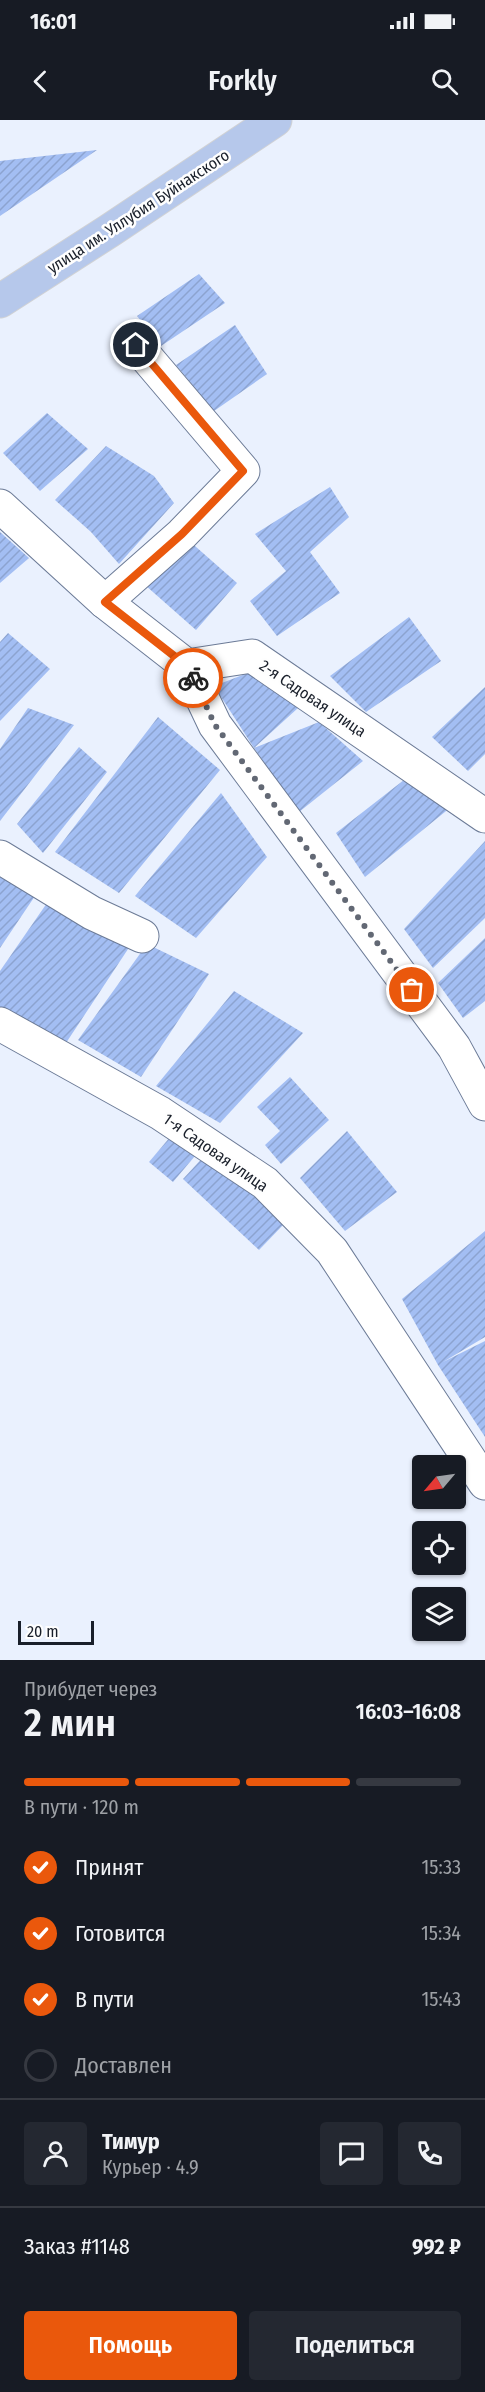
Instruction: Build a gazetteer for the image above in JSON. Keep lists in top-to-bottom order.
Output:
{
  "streets": {
    "main road": ["улица им. Уллубия Буйнакского"],
    "street": ["2-я Садовая улица", "1-я Садовая улица"]
  },
  "scale_bar": "20 m",
  "north": "bottom left",
  "page": {
    "status": "16:01",
    "header": "Forkly",
    "scale": "20 m",
    "heading": ["2 мин", "Прибудет через", "16:03–16:08"],
    "panel": [
      "Тимур",
      "Курьер · 4.9",
      "Заказ #1148",
      "992 ₽"
    ],
    "bar": "В пути · 120 m",
    "list": [
      ["Принят", "15:33"],
      ["Готовится", "15:34"],
      ["В пути", "15:43"],
      "Доставлен"
    ],
    "buttons": ["Помощь", "Поделиться"]
  }
}
